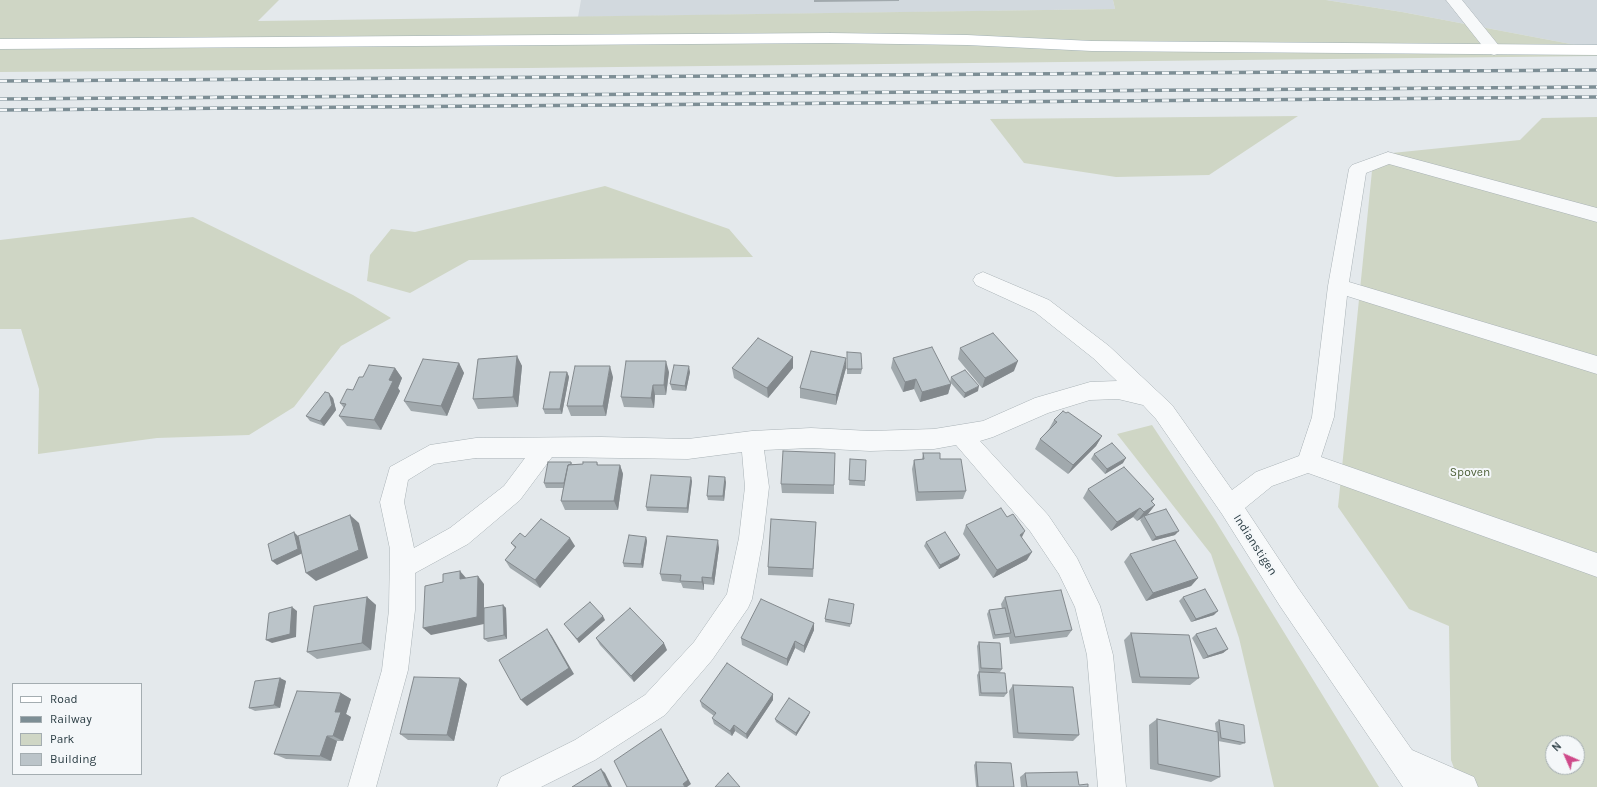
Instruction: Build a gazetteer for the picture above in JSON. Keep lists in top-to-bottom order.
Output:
{
  "streets": {
    "street": ["Indianstigen"]
  },
  "parks": ["Spoven"],
  "legend": [
    "Road",
    "Railway",
    "Park",
    "Building"
  ],
  "north": "top left"
}
